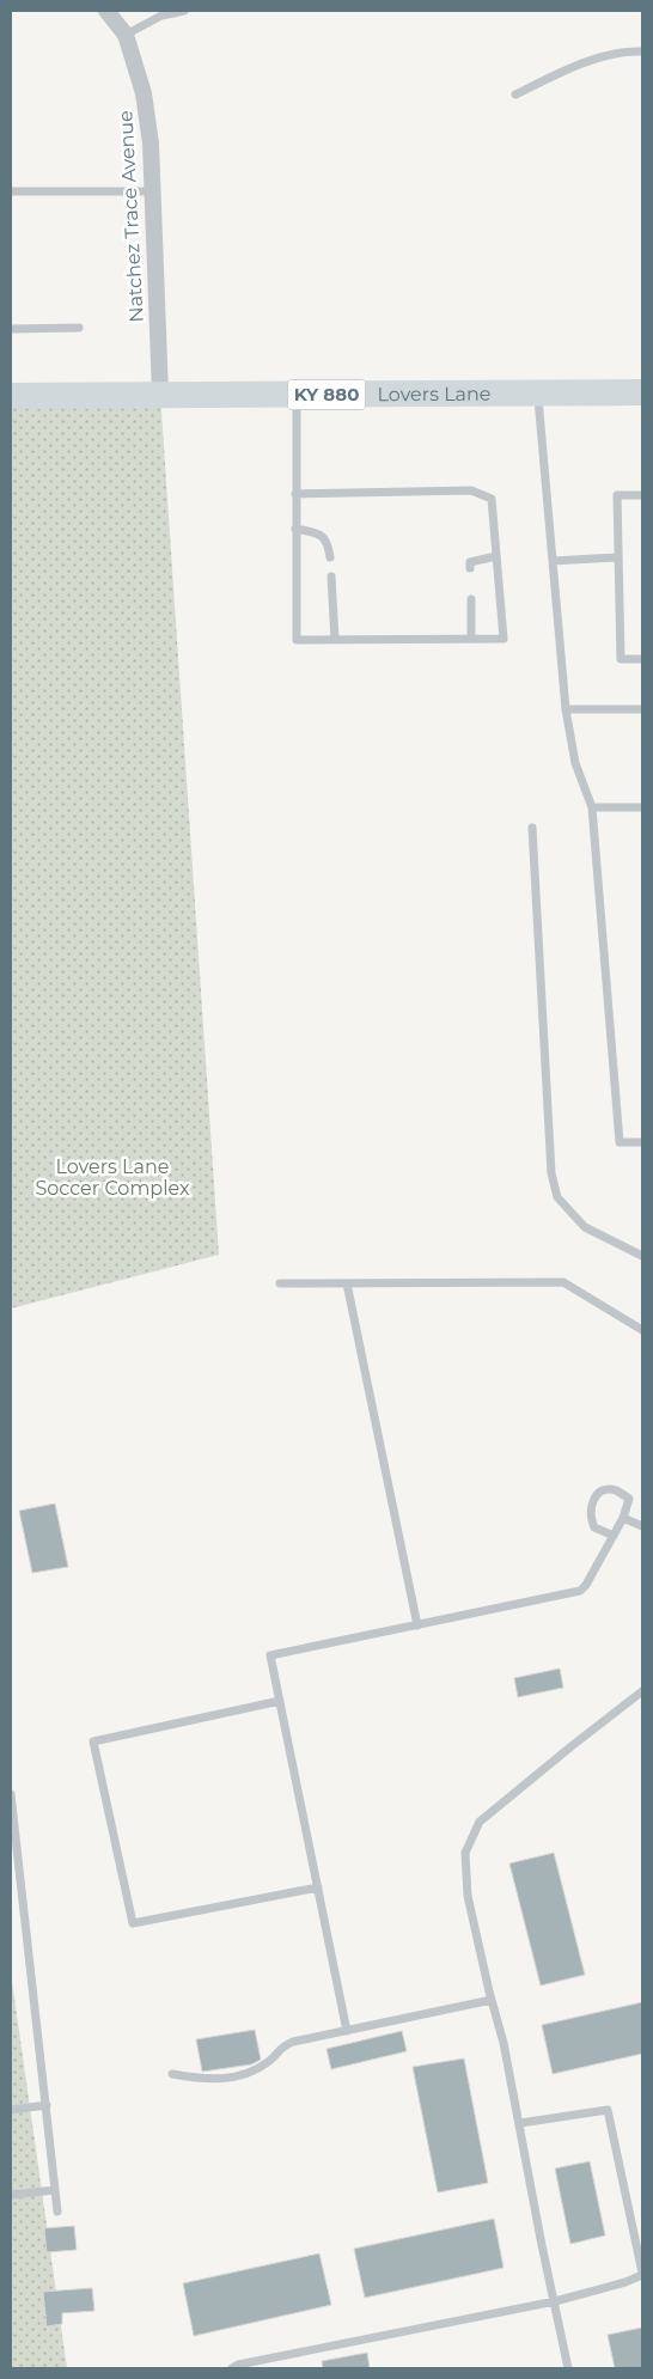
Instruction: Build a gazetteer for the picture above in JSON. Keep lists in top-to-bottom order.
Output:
{
  "streets": {
    "main road": ["Lovers Lane", "KY 880"],
    "street": ["Natchez Trace Avenue"]
  },
  "crossings": [
    ["Natchez Trace Avenue", "Lovers Lane"]
  ],
  "parks": ["Lovers Lane Soccer Complex"]
}
